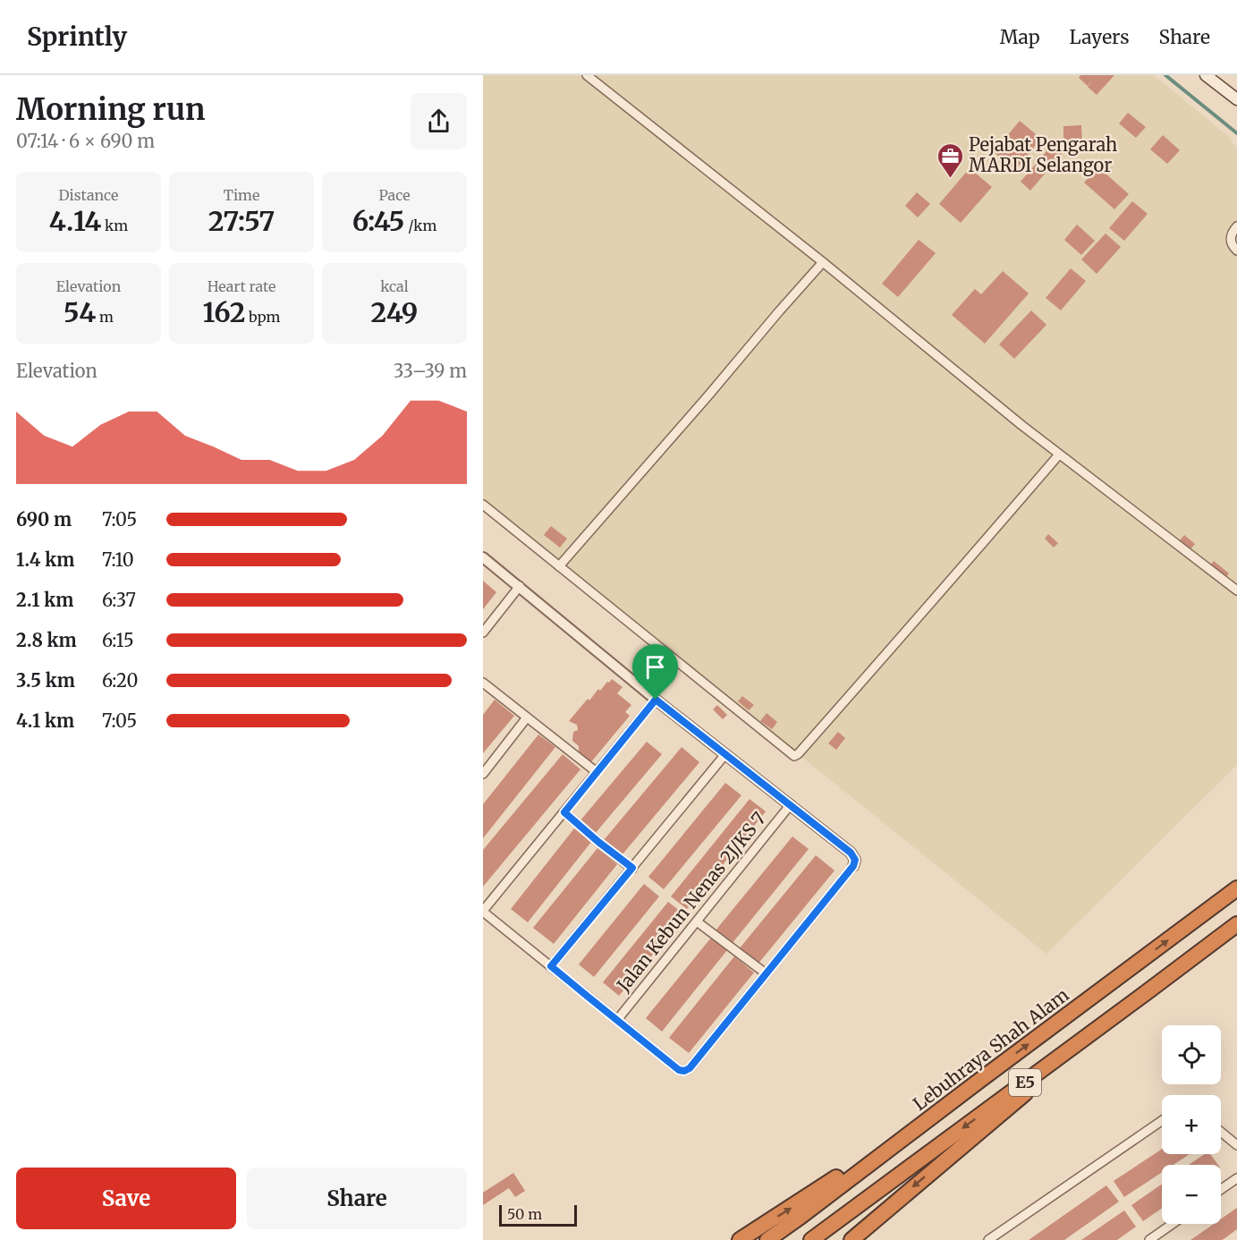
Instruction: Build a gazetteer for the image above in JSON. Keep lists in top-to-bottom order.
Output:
{
  "streets": {
    "highway": ["Lebuhraya Shah Alam", "E5"],
    "street": ["Jalan Kebun Nenas 2J/KS 7"]
  },
  "places": {
    "office": ["Pejabat Pengarah MARDI Selangor"]
  },
  "scale_bar": "50 m",
  "page": {
    "header": "Sprintly",
    "nav": ["Map", "Layers", "Share"],
    "heading": ["Morning run", "07:14 · 6 × 690 m"],
    "stats": [
      ["Distance", "4.14 km"],
      ["Time", "27:57"],
      ["Pace", "6:45 /km"],
      ["Elevation", "54 m"],
      ["Heart rate", "162 bpm"],
      ["kcal", "249"]
    ],
    "chart": ["Elevation", "33–39 m"],
    "list": [
      {
        "name": "690 m",
        "note": "7:05"
      },
      {
        "name": "1.4 km",
        "note": "7:10"
      },
      {
        "name": "2.1 km",
        "note": "6:37"
      },
      {
        "name": "2.8 km",
        "note": "6:15"
      },
      {
        "name": "3.5 km",
        "note": "6:20"
      },
      {
        "name": "4.1 km",
        "note": "7:05"
      }
    ],
    "map_buttons": ["+", "−"],
    "buttons": ["Save", "Share"],
    "scale": "50 m"
  }
}
